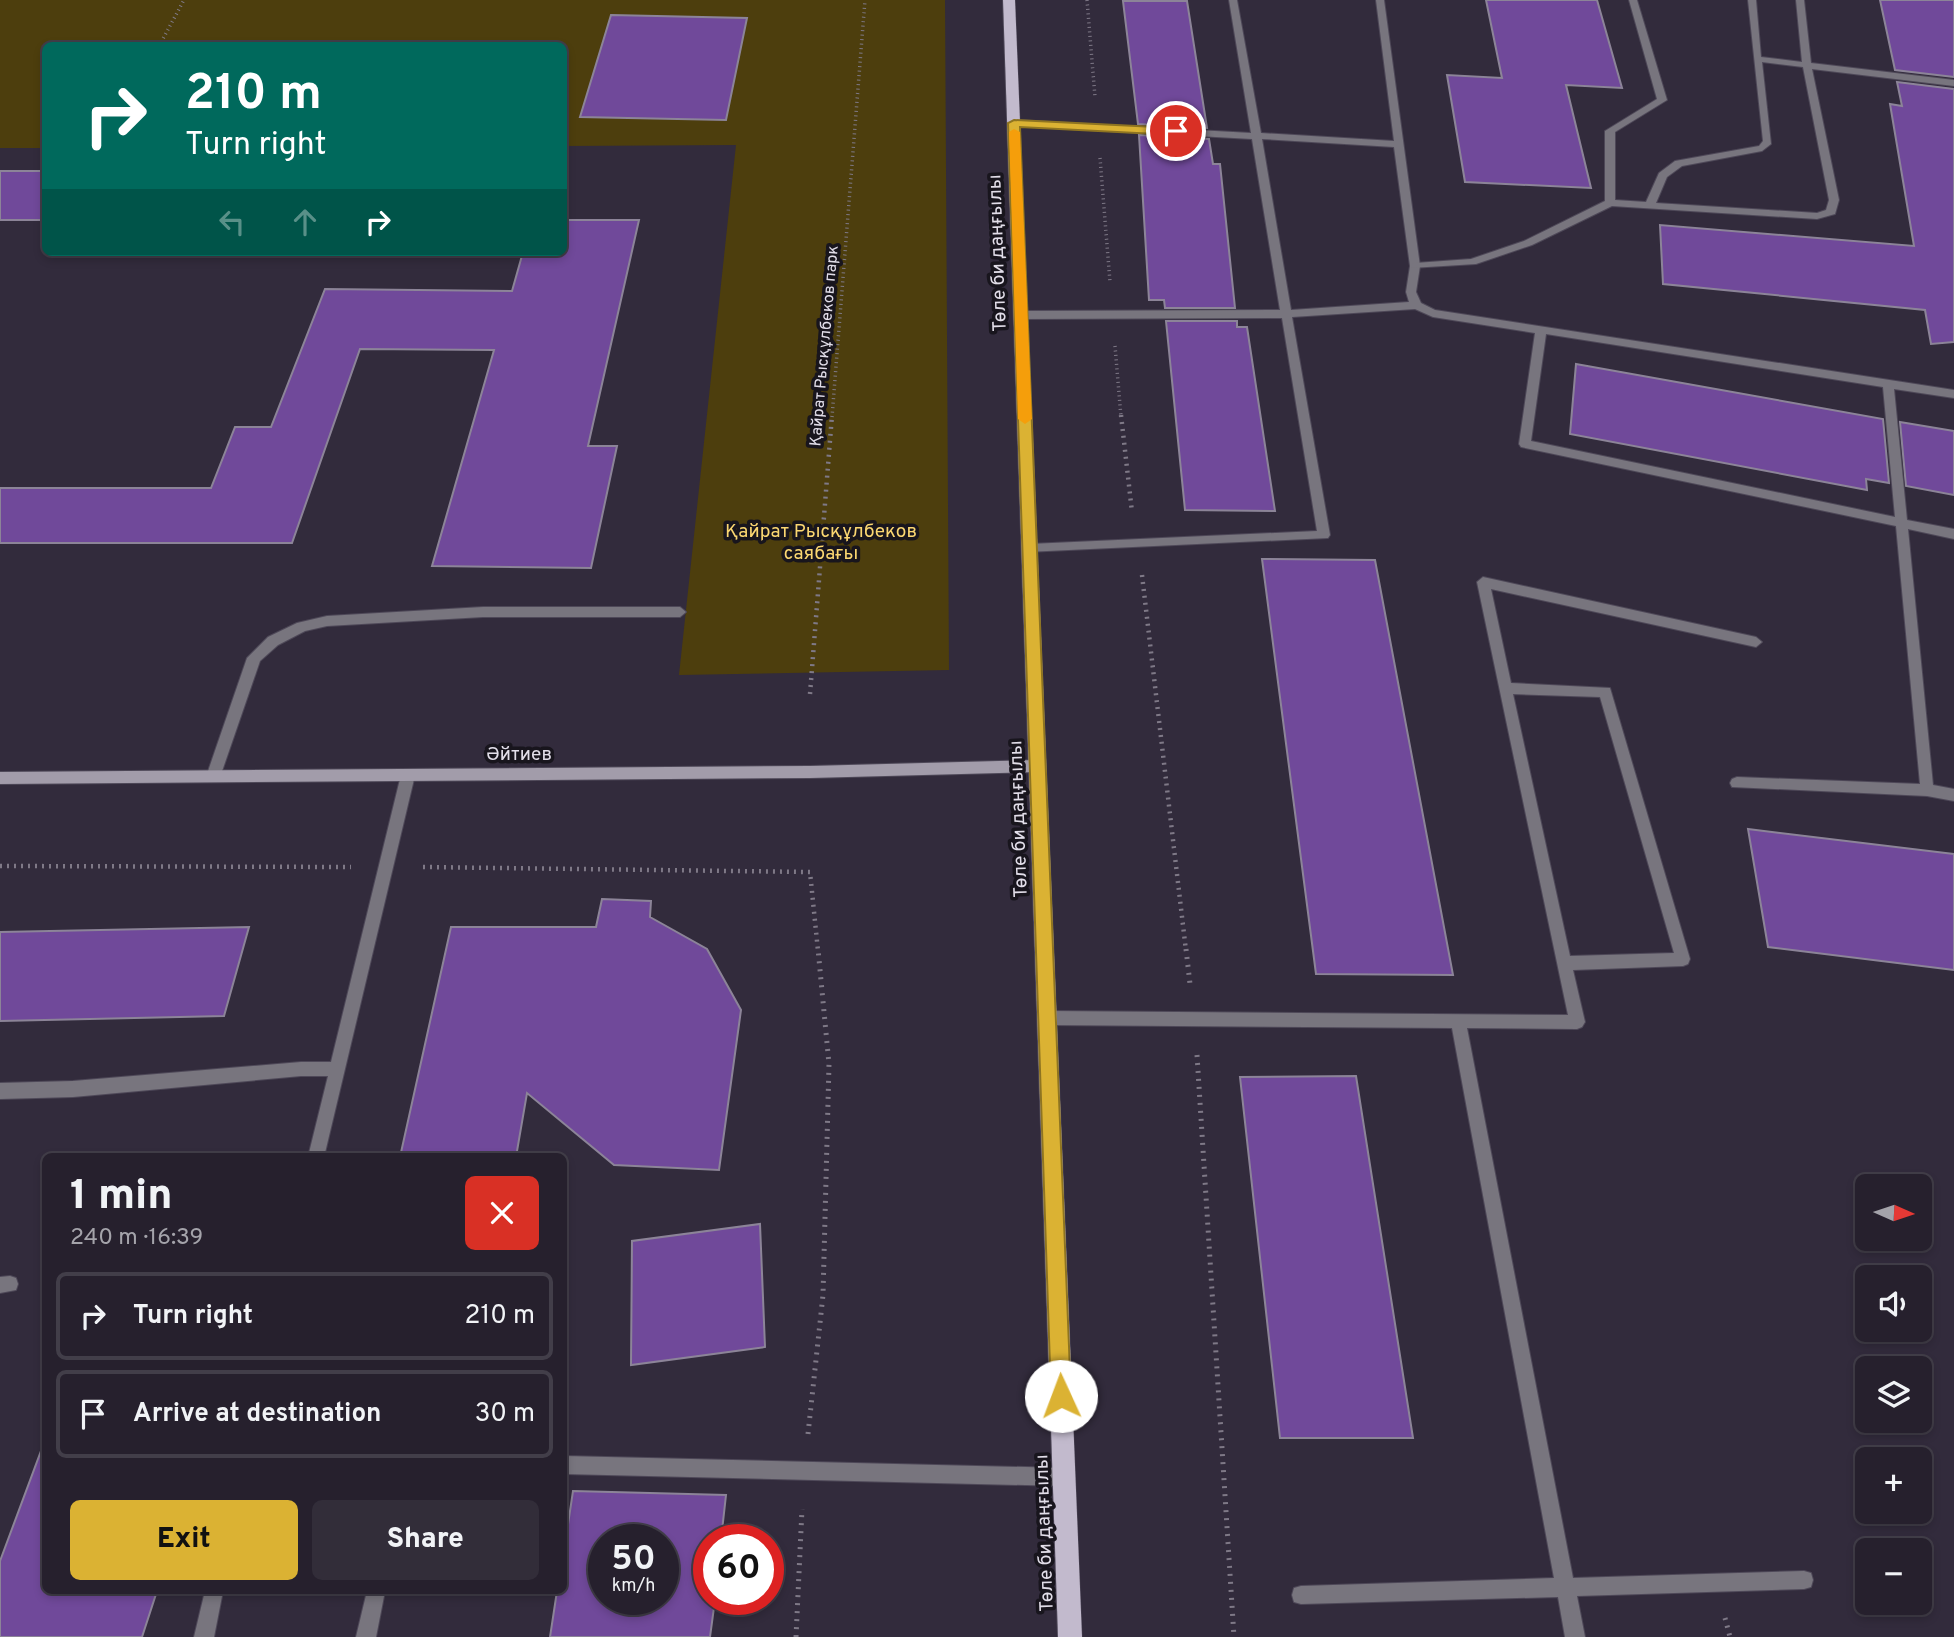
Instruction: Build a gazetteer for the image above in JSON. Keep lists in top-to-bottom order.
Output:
{
  "streets": {
    "main road": ["Төле би даңғылы"],
    "street": ["Әйтиев"],
    "path": ["Қайрат Рысқұлбеков парк"]
  },
  "crossings": [
    ["Төле би даңғылы", "Әйтиев"]
  ],
  "parks": ["Қайрат Рысқұлбеков саябағы"],
  "north": "right",
  "page": {
    "turn": ["210 m", "Turn right"],
    "heading": ["1 min", "240 m · 16:39"],
    "map_buttons": ["+", "−"],
    "list": [
      {
        "name": "Turn right",
        "value": "210 m"
      },
      {
        "name": "Arrive at destination",
        "value": "30 m"
      }
    ],
    "buttons": ["Exit", "Share"],
    "speed": "50 km/h",
    "limit": "60"
  }
}
